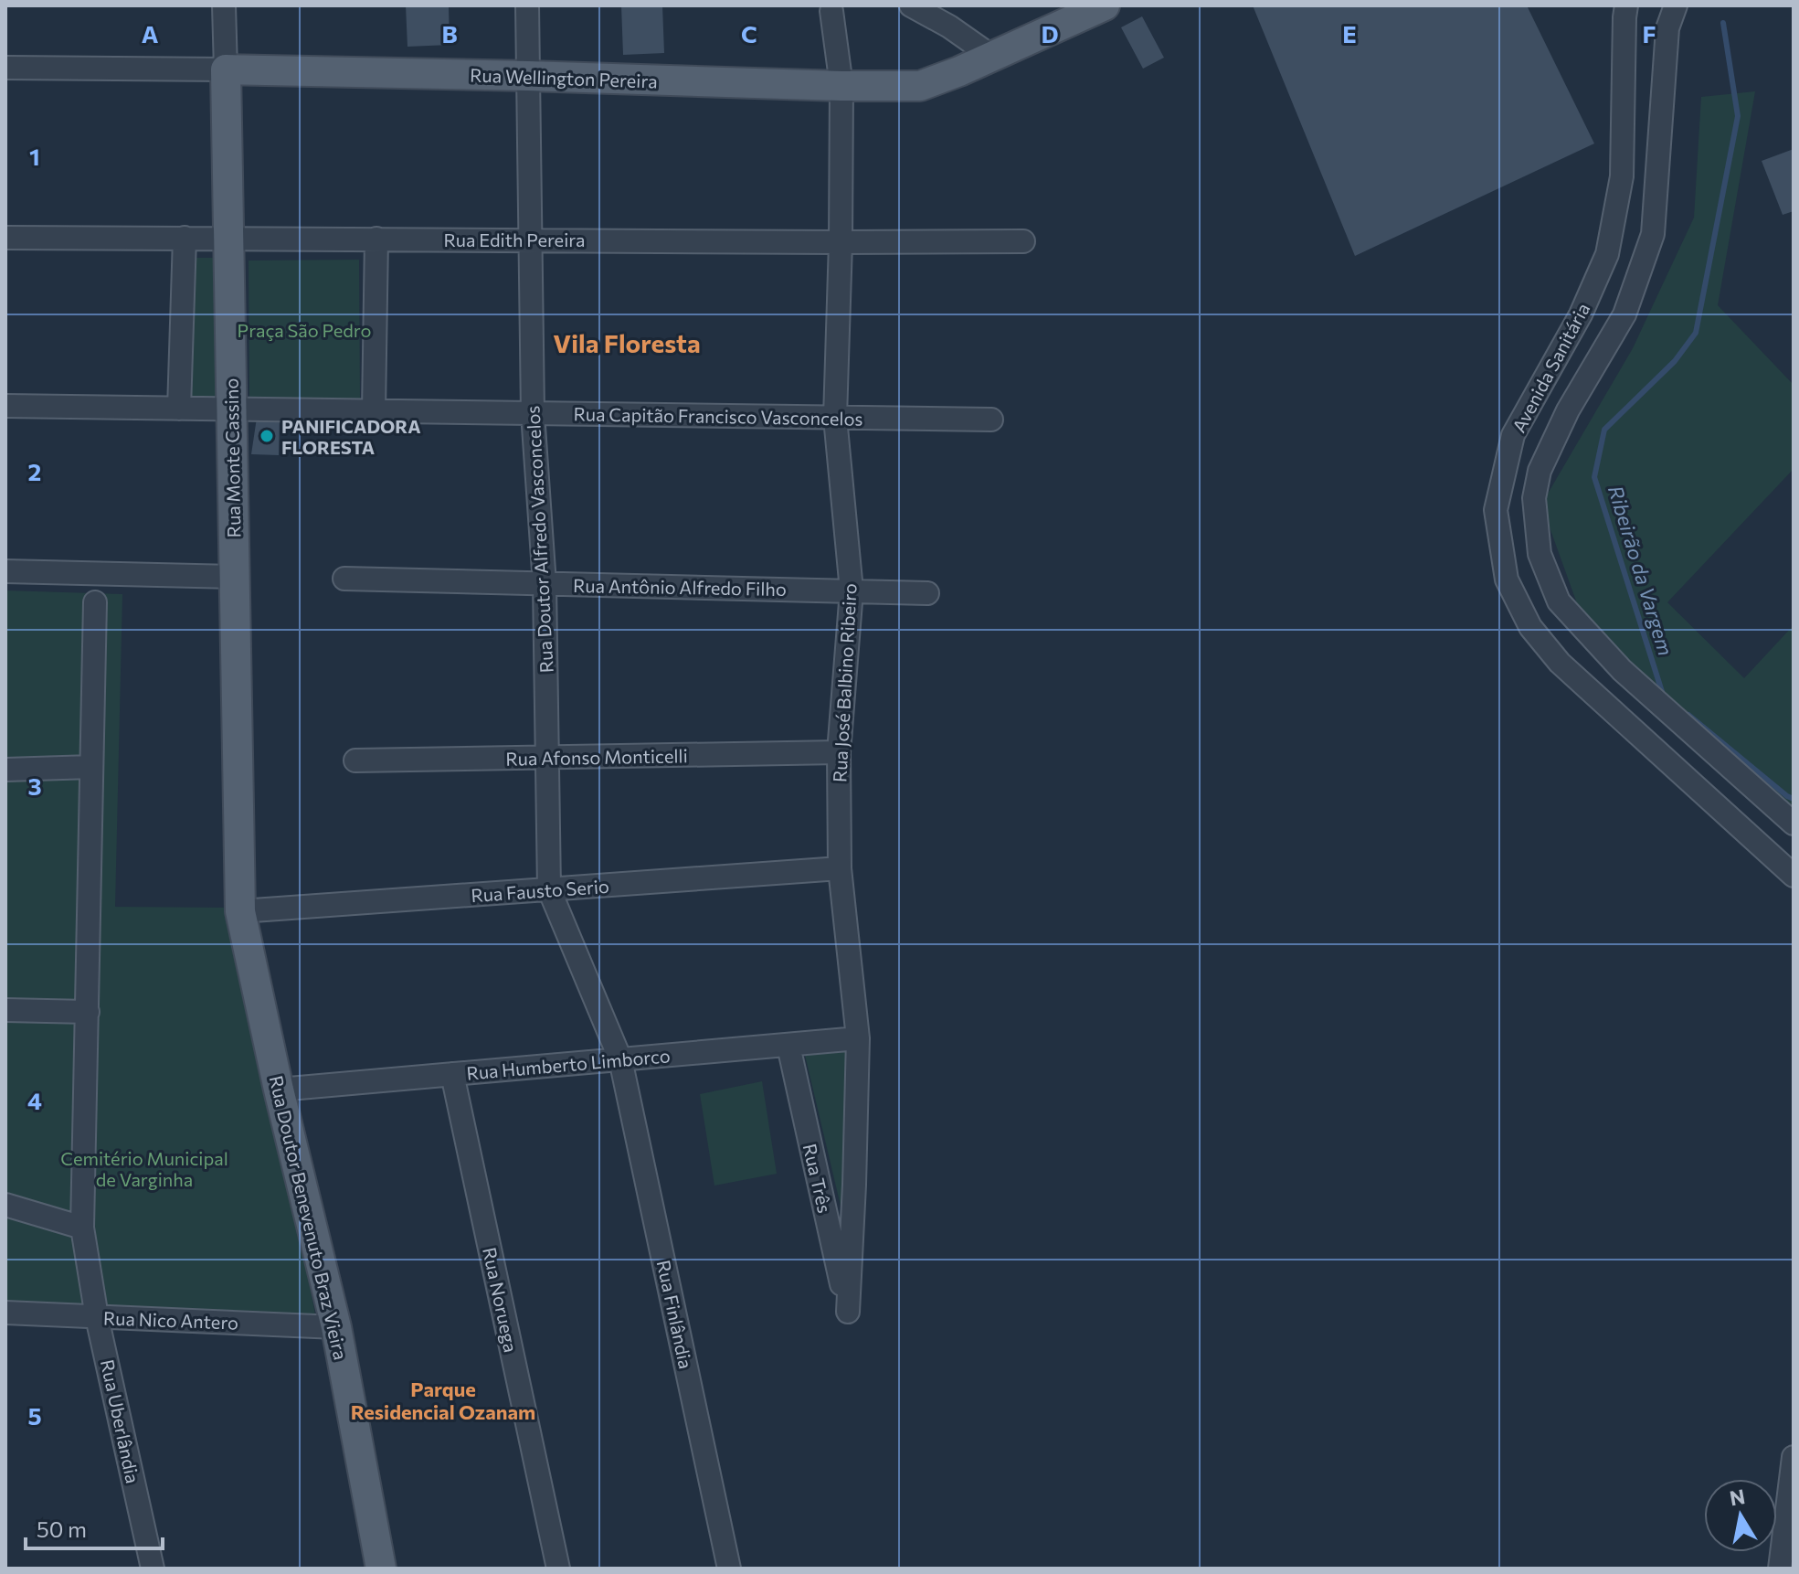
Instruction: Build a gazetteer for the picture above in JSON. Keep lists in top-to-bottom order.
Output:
{
  "streets": {
    "main road": ["Rua Wellington Pereira", "Rua Monte Cassino", "Rua Doutor Benevenuto Braz Vieira"],
    "street": [
      "Rua Edith Pereira",
      "Avenida Sanitária",
      "Rua Capitão Francisco Vasconcelos",
      "Rua Doutor Alfredo Vasconcelos",
      "Rua Antônio Alfredo Filho",
      "Rua José Balbino Ribeiro",
      "Rua Afonso Monticelli",
      "Rua Fausto Serio",
      "Rua Humberto Limborco",
      "Rua Três",
      "Rua Noruega",
      "Rua Finlândia",
      "Rua Nico Antero",
      "Rua Uberlândia"
    ]
  },
  "crossings": [
    ["Rua Wellington Pereira", "Rua Monte Cassino"],
    ["Rua Wellington Pereira", "Rua Doutor Alfredo Vasconcelos"],
    ["Rua Wellington Pereira", "Rua José Balbino Ribeiro"],
    ["Rua Edith Pereira", "Rua Monte Cassino"],
    ["Rua Edith Pereira", "Rua Doutor Alfredo Vasconcelos"],
    ["Rua Edith Pereira", "Rua José Balbino Ribeiro"],
    ["Rua Capitão Francisco Vasconcelos", "Rua Monte Cassino"],
    ["Rua Capitão Francisco Vasconcelos", "Rua Doutor Alfredo Vasconcelos"],
    ["Rua Capitão Francisco Vasconcelos", "Rua José Balbino Ribeiro"],
    ["Rua Monte Cassino", "Rua Fausto Serio"],
    ["Rua Monte Cassino", "Rua Doutor Benevenuto Braz Vieira"],
    ["Rua Doutor Alfredo Vasconcelos", "Rua Antônio Alfredo Filho"],
    ["Rua Doutor Alfredo Vasconcelos", "Rua Afonso Monticelli"],
    ["Rua Doutor Alfredo Vasconcelos", "Rua Fausto Serio"],
    ["Rua Doutor Alfredo Vasconcelos", "Rua Humberto Limborco"],
    ["Rua Doutor Alfredo Vasconcelos", "Rua Finlândia"],
    ["Rua Antônio Alfredo Filho", "Rua José Balbino Ribeiro"],
    ["Rua José Balbino Ribeiro", "Rua Afonso Monticelli"],
    ["Rua José Balbino Ribeiro", "Rua Fausto Serio"],
    ["Rua José Balbino Ribeiro", "Rua Humberto Limborco"],
    ["Rua José Balbino Ribeiro", "Rua Três"],
    ["Rua Fausto Serio", "Rua Doutor Benevenuto Braz Vieira"],
    ["Rua Humberto Limborco", "Rua Três"],
    ["Rua Humberto Limborco", "Rua Doutor Benevenuto Braz Vieira"],
    ["Rua Humberto Limborco", "Rua Noruega"],
    ["Rua Humberto Limborco", "Rua Finlândia"],
    ["Rua Doutor Benevenuto Braz Vieira", "Rua Nico Antero"],
    ["Rua Nico Antero", "Rua Uberlândia"]
  ],
  "districts": ["Vila Floresta", "Parque Residencial Ozanam"],
  "water": ["Ribeirão da Vargem"],
  "parks": ["Praça São Pedro", "Cemitério Municipal de Varginha"],
  "places": ["PANIFICADORA FLORESTA"],
  "scale_bar": "50 m",
  "north": "top",
  "grid": {
    "columns": [
      "A",
      "B",
      "C",
      "D",
      "E",
      "F"
    ],
    "rows": [
      "1",
      "2",
      "3",
      "4",
      "5"
    ]
  }
}
